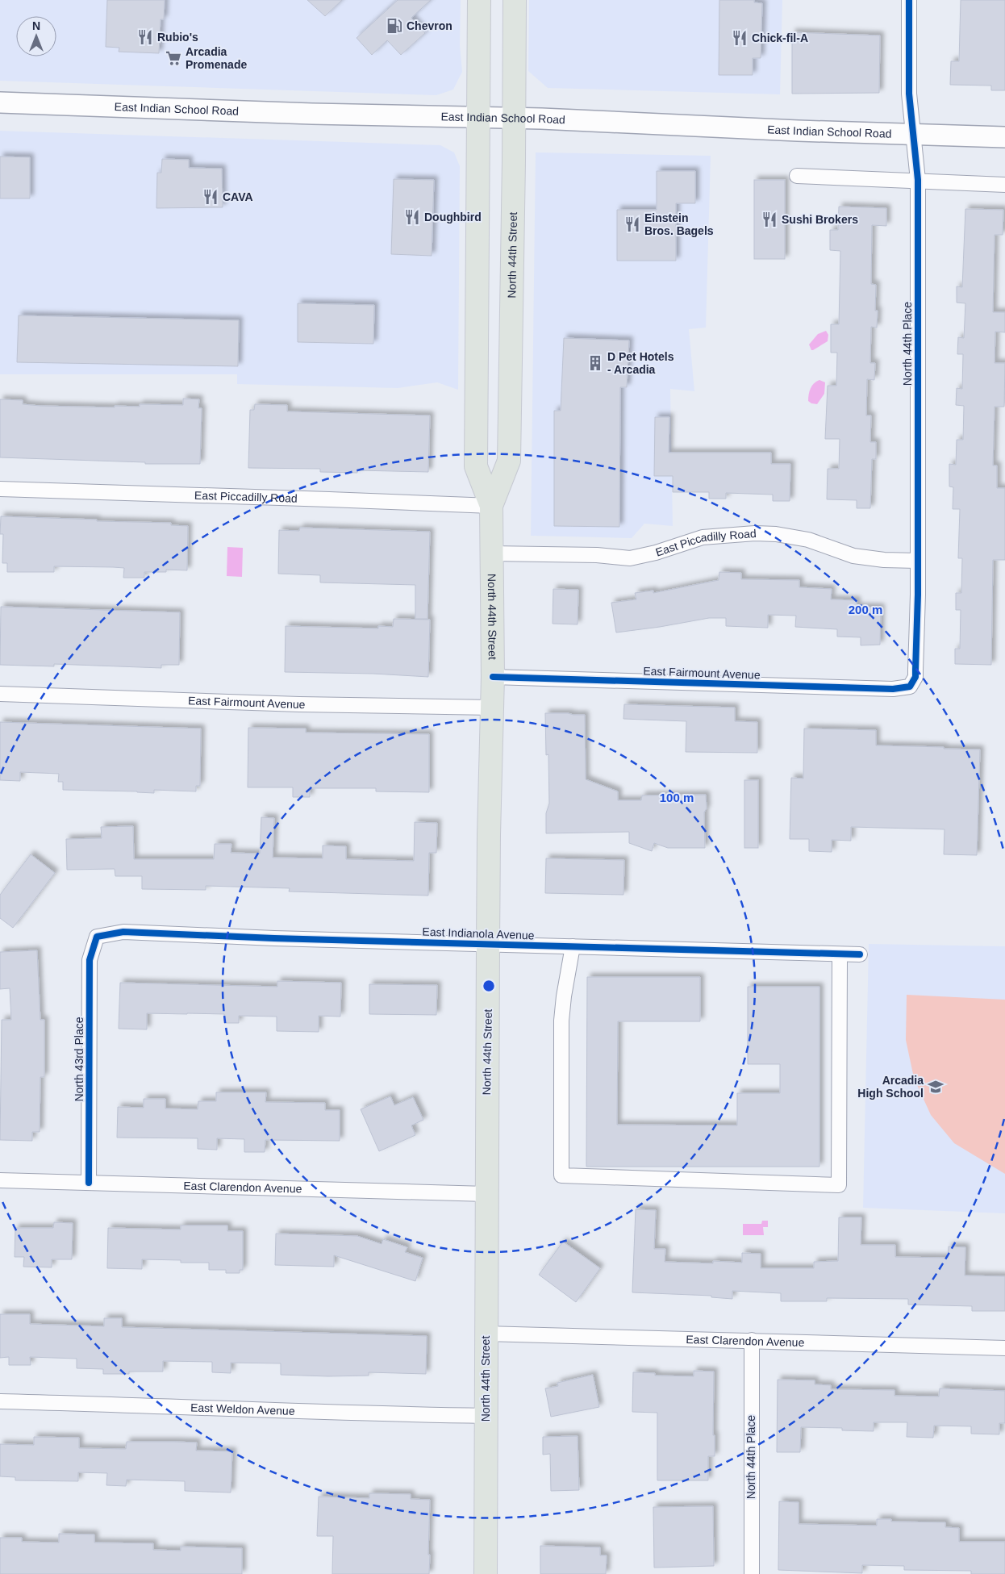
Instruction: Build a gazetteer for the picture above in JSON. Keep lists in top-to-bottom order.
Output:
{
  "streets": {
    "main road": ["East Indian School Road", "North 44th Street"],
    "street": [
      "North 44th Place",
      "East Piccadilly Road",
      "East Fairmount Avenue",
      "East Indianola Avenue",
      "North 43rd Place",
      "East Clarendon Avenue",
      "East Weldon Avenue"
    ]
  },
  "crossings": [
    ["East Indian School Road", "North 44th Street"],
    ["East Indian School Road", "North 44th Place"],
    ["North 44th Street", "East Piccadilly Road"],
    ["North 44th Street", "East Fairmount Avenue"],
    ["North 44th Street", "East Indianola Avenue"],
    ["North 44th Street", "East Clarendon Avenue"],
    ["North 44th Street", "East Weldon Avenue"],
    ["North 44th Place", "East Piccadilly Road"],
    ["North 44th Place", "East Fairmount Avenue"],
    ["North 44th Place", "East Clarendon Avenue"],
    ["East Indianola Avenue", "North 43rd Place"],
    ["North 43rd Place", "East Clarendon Avenue"]
  ],
  "places": {
    "fuel station": ["Chevron"],
    "restaurant": [
      "Rubio's",
      "Chick-fil-A",
      "CAVA",
      "Doughbird",
      "Sushi Brokers",
      "Einstein Bros. Bagels"
    ],
    "supermarket": ["Arcadia Promenade"],
    "building": ["D Pet Hotels - Arcadia"],
    "school or university": ["Arcadia High School"]
  },
  "north": "top",
  "rings": ["200 m", "100 m"]
}
